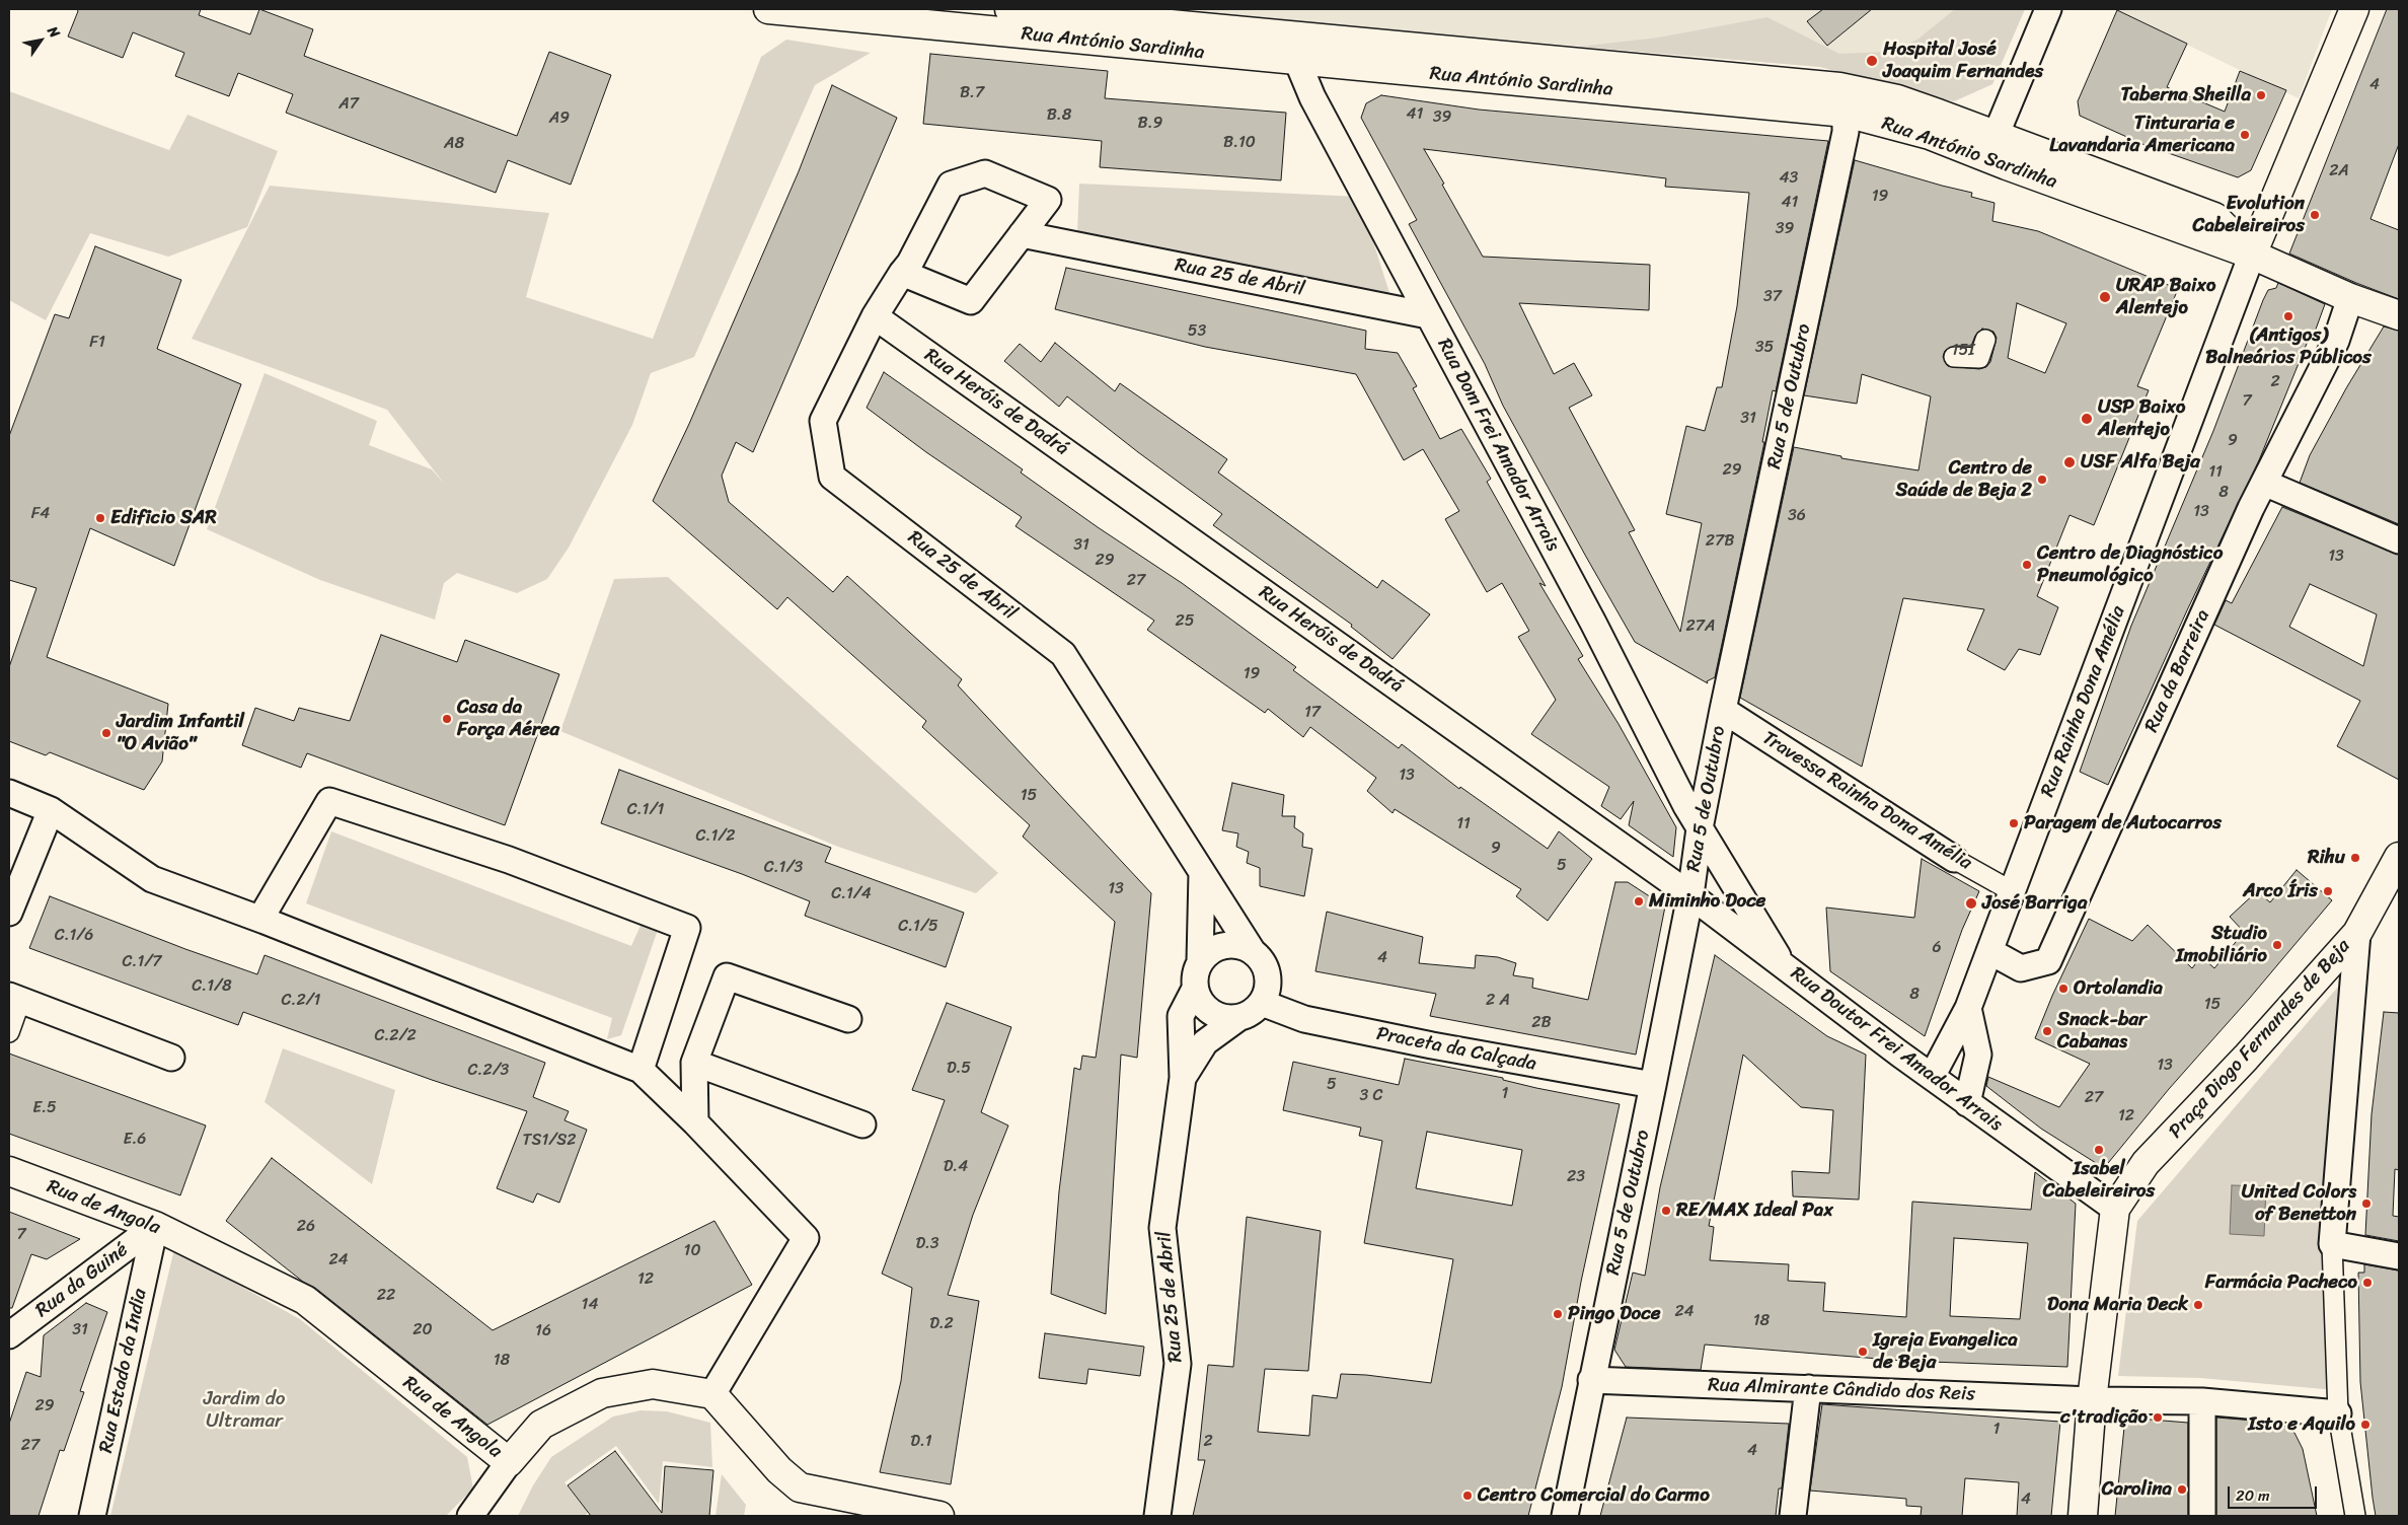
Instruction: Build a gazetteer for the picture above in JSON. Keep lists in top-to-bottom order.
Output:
{
  "streets": {
    "main road": ["Rua António Sardinha", "Praça Diogo Fernandes de Beja", "Rua de Angola"],
    "street": [
      "Rua 25 de Abril",
      "Rua 5 de Outubro",
      "Rua Heróis de Dadrá",
      "Rua Dom Frei Amador Arrais",
      "Rua da Barreira",
      "Rua Rainha Dona Amélia",
      "Travessa Rainha Dona Amélia",
      "Praceta da Calçada",
      "Rua Doutor Frei Amador Arrais",
      "Rua da Guiné",
      "Rua Estado da India",
      "Rua Almirante Cândido dos Reis"
    ]
  },
  "crossings": [
    ["Rua António Sardinha", "Rua 5 de Outubro"],
    ["Rua António Sardinha", "Rua Dom Frei Amador Arrais"],
    ["Rua António Sardinha", "Rua da Barreira"],
    ["Rua António Sardinha", "Rua Rainha Dona Amélia"],
    ["Rua 25 de Abril", "Rua Heróis de Dadrá"],
    ["Rua 25 de Abril", "Rua Dom Frei Amador Arrais"],
    ["Rua 25 de Abril", "Praceta da Calçada"],
    ["Rua 5 de Outubro", "Rua Heróis de Dadrá"],
    ["Rua 5 de Outubro", "Rua Dom Frei Amador Arrais"],
    ["Rua 5 de Outubro", "Travessa Rainha Dona Amélia"],
    ["Rua 5 de Outubro", "Praceta da Calçada"],
    ["Rua 5 de Outubro", "Rua Doutor Frei Amador Arrais"],
    ["Rua 5 de Outubro", "Rua Almirante Cândido dos Reis"],
    ["Rua Heróis de Dadrá", "Rua Doutor Frei Amador Arrais"],
    ["Rua Dom Frei Amador Arrais", "Rua Doutor Frei Amador Arrais"],
    ["Rua da Barreira", "Rua Rainha Dona Amélia"],
    ["Rua Rainha Dona Amélia", "Travessa Rainha Dona Amélia"],
    ["Rua Rainha Dona Amélia", "Rua Doutor Frei Amador Arrais"],
    ["Praça Diogo Fernandes de Beja", "Rua Doutor Frei Amador Arrais"],
    ["Praça Diogo Fernandes de Beja", "Rua Almirante Cândido dos Reis"],
    ["Rua de Angola", "Rua da Guiné"],
    ["Rua de Angola", "Rua Estado da India"],
    ["Rua da Guiné", "Rua Estado da India"]
  ],
  "parks": ["Jardim do Ultramar"],
  "places": [
    "Hospital José Joaquim Fernandes",
    "Taberna Sheilla",
    "Tinturaria e Lavandaria Americana",
    "Evolution Cabeleireiros",
    "URAP Baixo Alentejo",
    "(Antigos) Balneários Públicos",
    "USP Baixo Alentejo",
    "USF Alfa Beja",
    "Centro de Saúde de Beja 2",
    "Edificio SAR",
    "Centro de Diagnóstico Pneumológico",
    "Casa da Força Aérea",
    "Jardim Infantil \"O Avião\"",
    "Paragem de Autocarros",
    "Rihu",
    "Arco Íris",
    "Miminho Doce",
    "José Barriga",
    "Studio Imobiliário",
    "Ortolandia",
    "Snack-bar Cabanas",
    "Isabel Cabeleireiros",
    "United Colors of Benetton",
    "RE/MAX Ideal Pax",
    "Farmácia Pacheco",
    "Dona Maria Deck",
    "Pingo Doce",
    "Igreja Evangelica de Beja",
    "c'tradição",
    "Isto e Aquilo",
    "Carolina",
    "Centro Comercial do Carmo"
  ],
  "house_numbers": [
    "4",
    "B.7",
    "A7",
    "41",
    "B.8",
    "39",
    "A9",
    "B.9",
    "B.10",
    "A8",
    "2A",
    "43",
    "19",
    "41",
    "39",
    "37",
    "53",
    "F1",
    "35",
    "15I",
    "2",
    "7",
    "31",
    "9",
    "29",
    "11",
    "8",
    "13",
    "F4",
    "36",
    "27B",
    "31",
    "13",
    "29",
    "27",
    "25",
    "27A",
    "19",
    "17",
    "13",
    "15",
    "C.1/1",
    "11",
    "C.1/2",
    "9",
    "5",
    "C.1/3",
    "13",
    "C.1/4",
    "C.1/5",
    "C.1/6",
    "6",
    "4",
    "C.1/7",
    "C.1/8",
    "8",
    "C.2/1",
    "2 A",
    "15",
    "2B",
    "C.2/2",
    "13",
    "D.5",
    "C.2/3",
    "5",
    "1",
    "3 C",
    "27",
    "E.5",
    "12",
    "E.6",
    "TS1/S2",
    "D.4",
    "23",
    "26",
    "7",
    "D.3",
    "10",
    "24",
    "12",
    "22",
    "14",
    "24",
    "18",
    "D.2",
    "31",
    "20",
    "16",
    "18",
    "29",
    "1",
    "D.1",
    "2",
    "27",
    "4",
    "4"
  ],
  "scale_bar": "20 m",
  "north": "top right"
}
